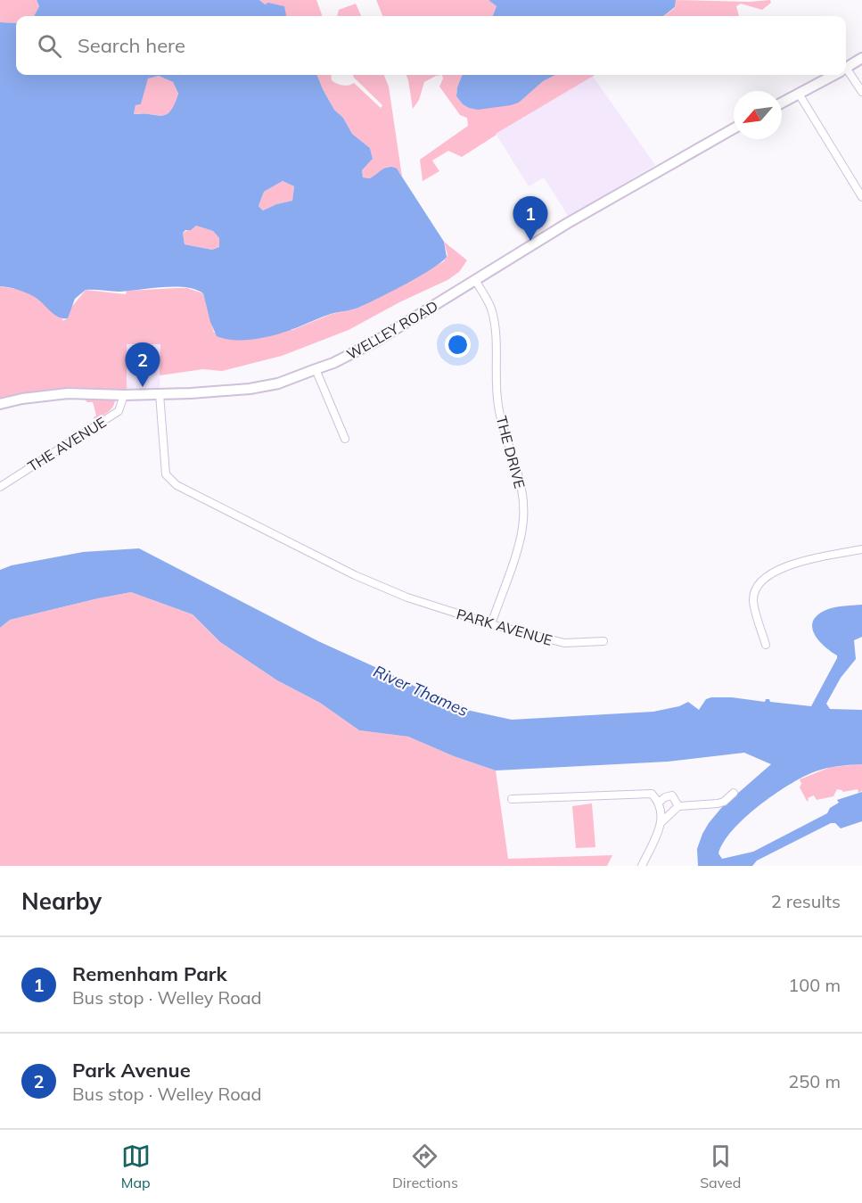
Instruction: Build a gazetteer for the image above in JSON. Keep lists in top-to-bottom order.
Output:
{
  "streets": {
    "main road": ["WELLEY ROAD"],
    "street": ["THE AVENUE", "THE DRIVE", "PARK AVENUE"]
  },
  "crossings": [
    ["WELLEY ROAD", "THE AVENUE"],
    ["WELLEY ROAD", "THE DRIVE"],
    ["WELLEY ROAD", "PARK AVENUE"],
    ["THE DRIVE", "PARK AVENUE"]
  ],
  "water": ["River Thames"],
  "north": "bottom left",
  "page": {
    "search": "Search here",
    "pins": ["1", "2"],
    "heading": ["Nearby", "2 results"],
    "list": [
      {
        "mark": "1",
        "name": "Remenham Park",
        "note": "Bus stop · Welley Road",
        "value": "100 m"
      },
      {
        "mark": "2",
        "name": "Park Avenue",
        "note": "Bus stop · Welley Road",
        "value": "250 m"
      }
    ],
    "nav": ["Map", "Directions", "Saved"]
  }
}
